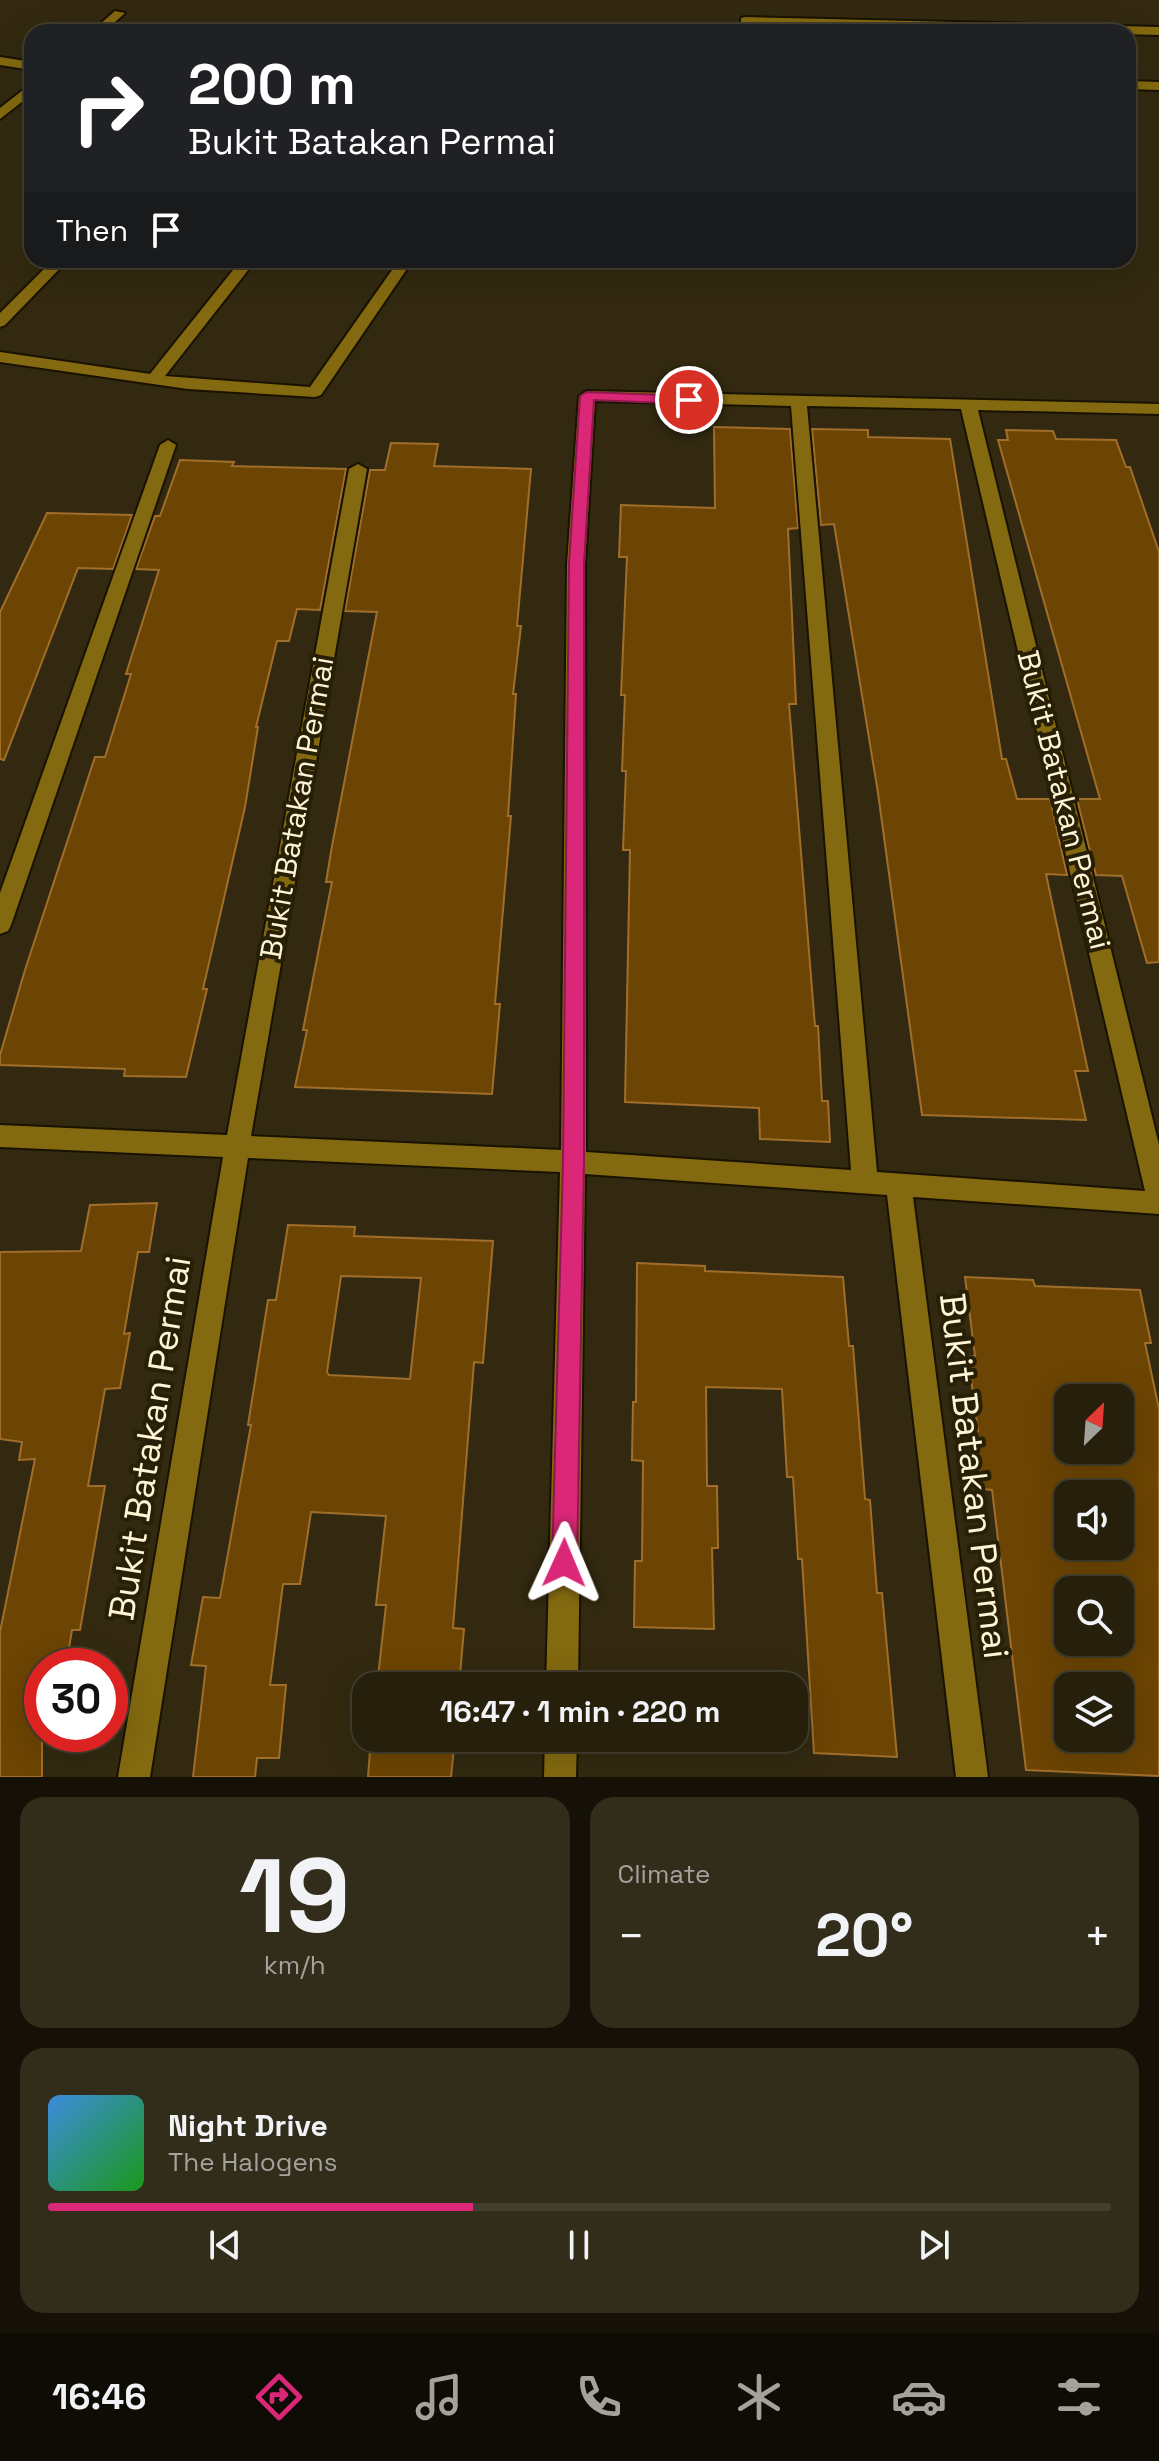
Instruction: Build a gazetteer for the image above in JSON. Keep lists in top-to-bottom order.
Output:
{
  "streets": {
    "street": ["Bukit Batakan Permai"]
  },
  "north": "top right",
  "page": {
    "turn": ["200 m", "Bukit Batakan Permai"],
    "then": "Then",
    "limit": "30",
    "trip": "16:47 · 1 min · 220 m",
    "tile": [
      ["19", "km/h"],
      "Climate"
    ],
    "heat": ["−", "20°", "+"],
    "song": ["Night Drive", "The Halogens"],
    "tabs": "16:46"
  }
}
